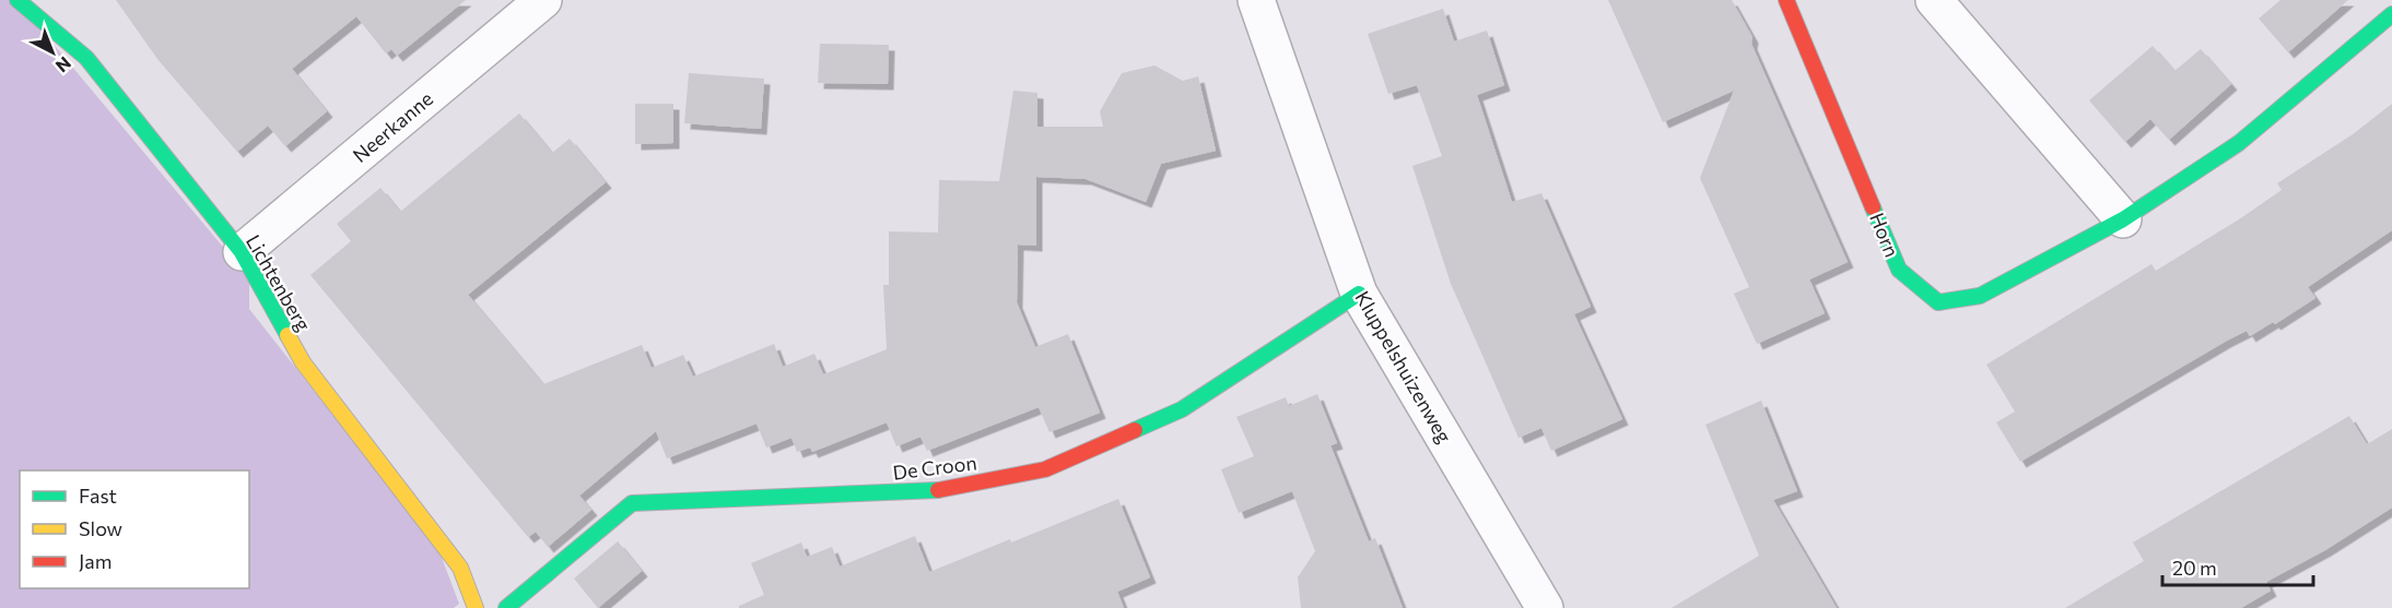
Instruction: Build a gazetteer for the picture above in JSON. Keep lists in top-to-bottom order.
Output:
{
  "streets": {
    "street": [
      "Neerkanne",
      "Horn",
      "Lichtenberg",
      "Kluppelshuizenweg",
      "De Croon"
    ]
  },
  "crossings": [
    ["Neerkanne", "Lichtenberg"],
    ["Kluppelshuizenweg", "De Croon"]
  ],
  "legend": ["Fast", "Slow", "Jam"],
  "scale_bar": "20 m",
  "north": "bottom right"
}
